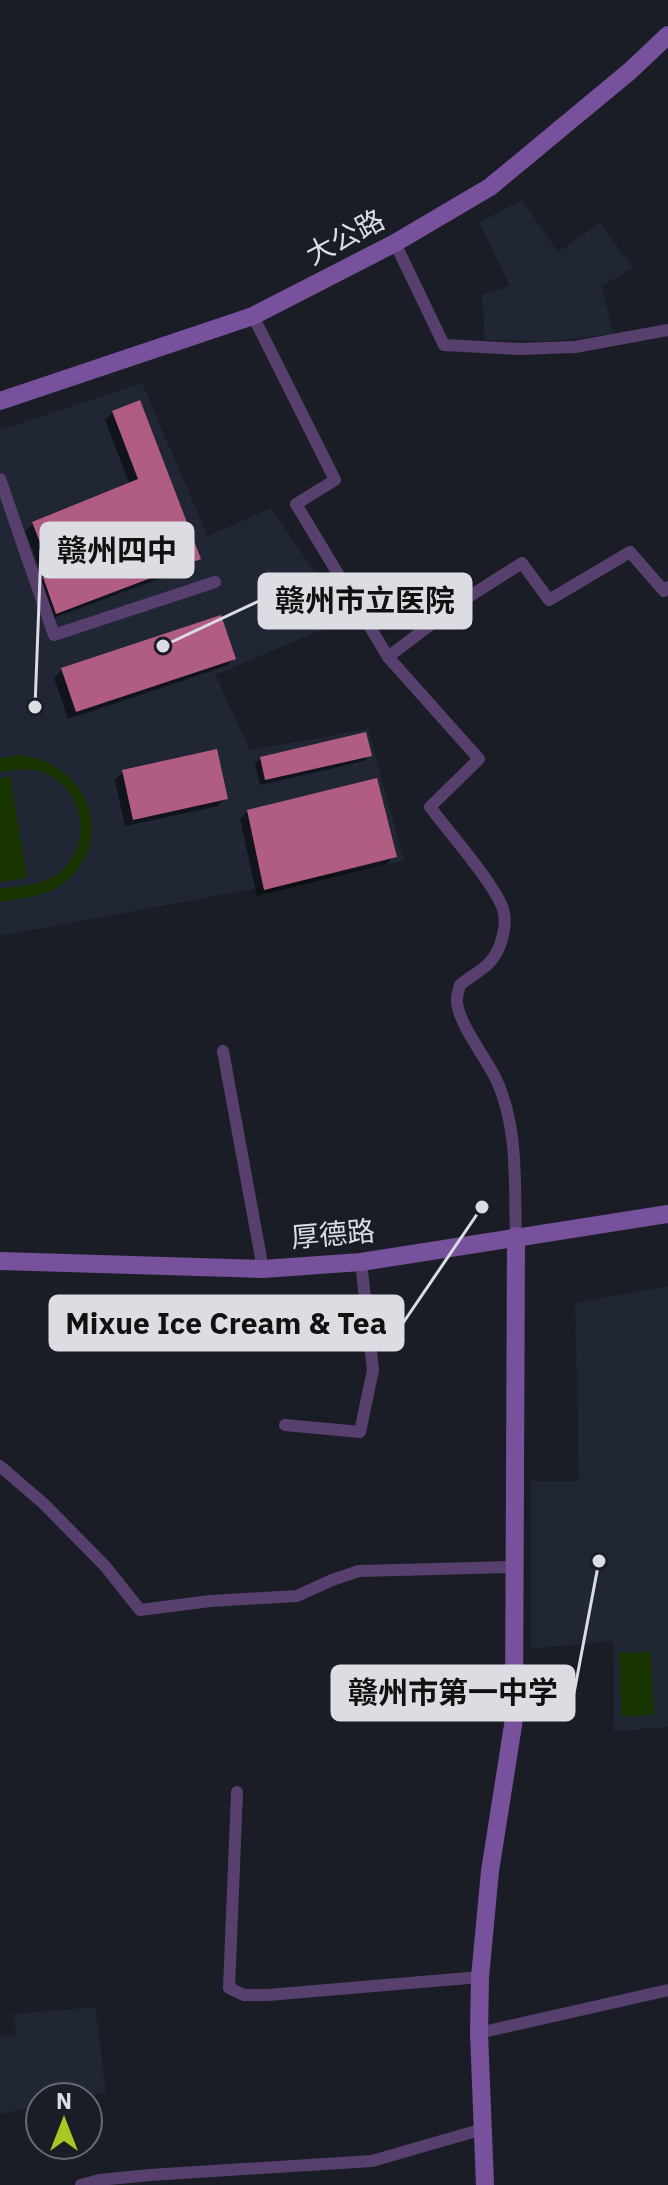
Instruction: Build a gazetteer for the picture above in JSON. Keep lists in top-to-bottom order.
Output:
{
  "streets": {
    "street": ["大公路", "厚德路"]
  },
  "places": [
    "赣州市立医院",
    "赣州四中",
    "Mixue Ice Cream & Tea",
    "赣州市第一中学"
  ],
  "north": "top"
}
